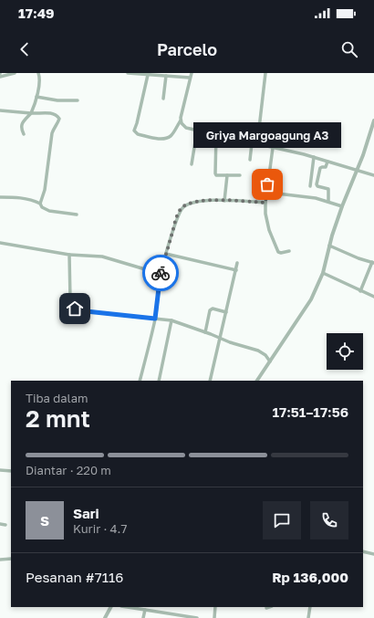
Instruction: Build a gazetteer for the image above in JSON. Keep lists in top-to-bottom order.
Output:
{
  "places": ["Griya Margoagung A3"],
  "page": {
    "status": "17:49",
    "header": "Parcelo",
    "bubble": "Griya Margoagung A3",
    "heading": ["2 mnt", "Tiba dalam", "17:51–17:56"],
    "panel": [
      "Sari",
      "Kurir · 4.7",
      "Pesanan #7116",
      "Rp 136,000"
    ],
    "bar": "Diantar · 220 m",
    "round": "S"
  }
}
